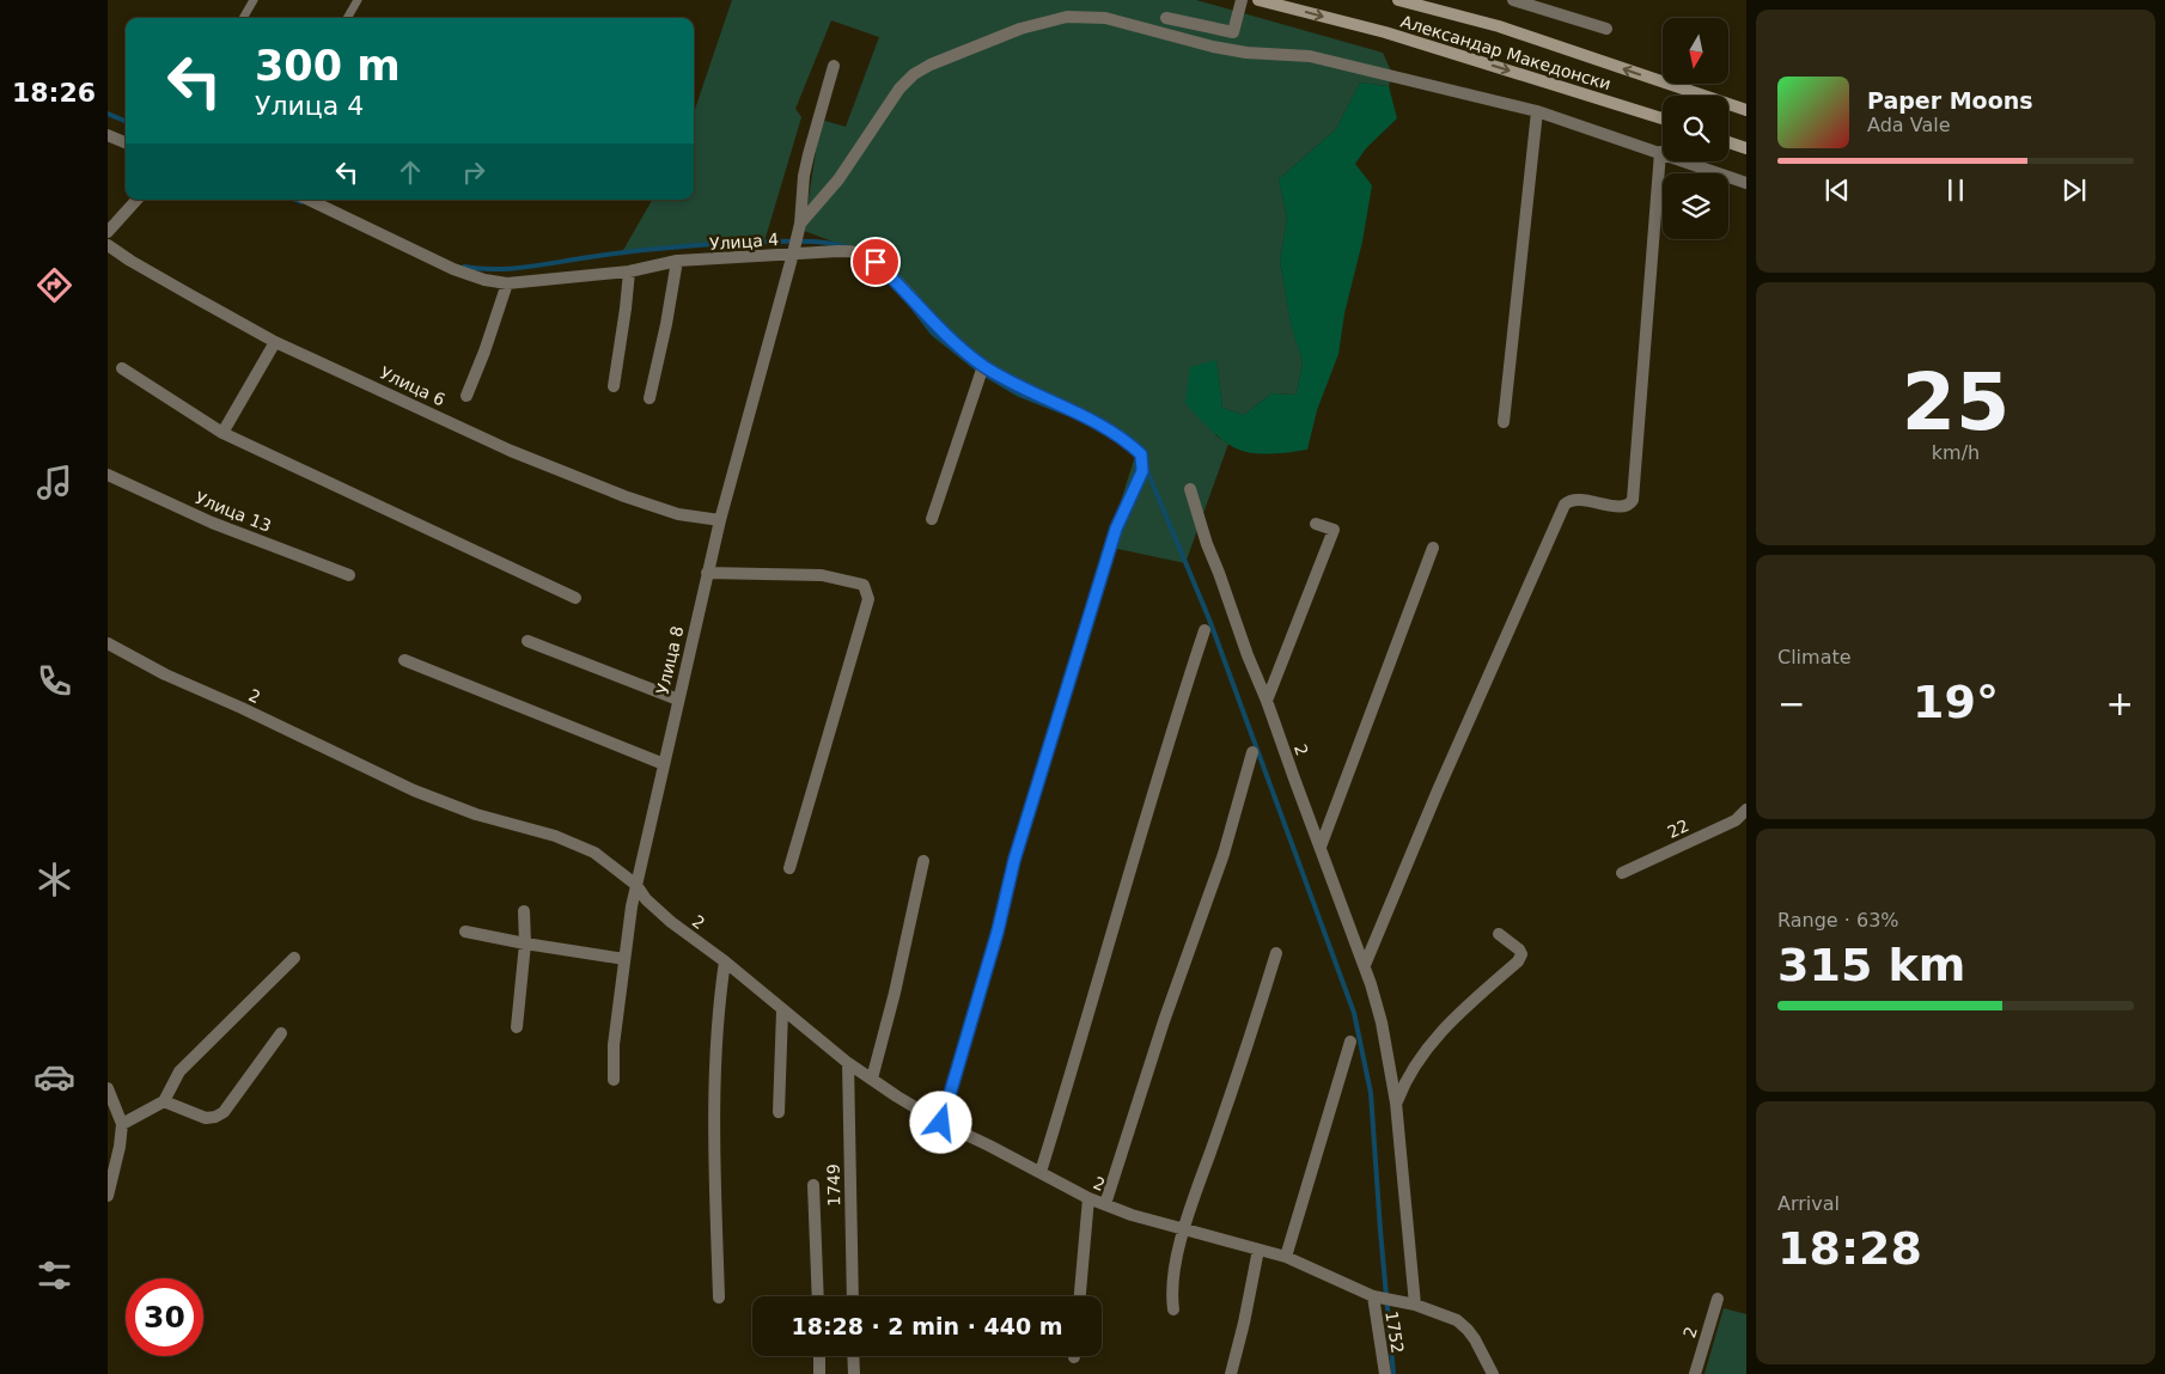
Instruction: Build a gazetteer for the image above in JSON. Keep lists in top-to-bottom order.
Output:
{
  "streets": {
    "street": [
      "Александар Македонски",
      "Улица 4",
      "Улица 6",
      "Улица 13",
      "Улица 8",
      "2",
      "22",
      "1749",
      "1752"
    ]
  },
  "crossings": [
    ["Улица 4", "Улица 8"],
    ["Улица 4", "2"],
    ["Улица 6", "Улица 8"],
    ["Улица 8", "2"],
    ["2", "1749"],
    ["2", "1752"]
  ],
  "north": "bottom",
  "page": {
    "tabs": "18:26",
    "turn": ["300 m", "Улица 4"],
    "song": ["Paper Moons", "Ada Vale"],
    "tile": [
      ["25", "km/h"],
      "Climate",
      ["Range · 63%", "315 km"],
      ["Arrival", "18:28"]
    ],
    "heat": ["−", "19°", "+"],
    "limit": "30",
    "trip": "18:28 · 2 min · 440 m"
  }
}
